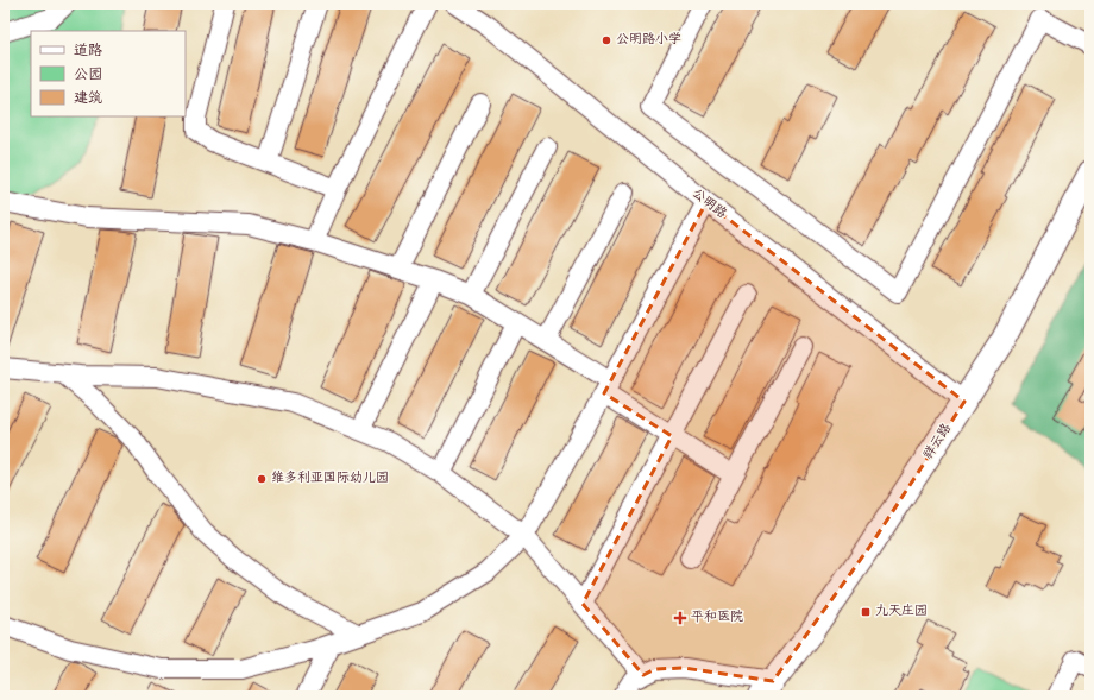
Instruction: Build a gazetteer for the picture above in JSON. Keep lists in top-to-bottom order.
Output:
{
  "streets": {
    "main road": ["祥云路"],
    "street": ["公明路"]
  },
  "crossings": [
    ["公明路", "祥云路"]
  ],
  "places": {
    "other": ["公明路小学", "维多利亚国际幼儿园"],
    "transit": ["九天庄园"],
    "health": ["平和医院"]
  },
  "legend": ["道路", "公园", "建筑"]
}
